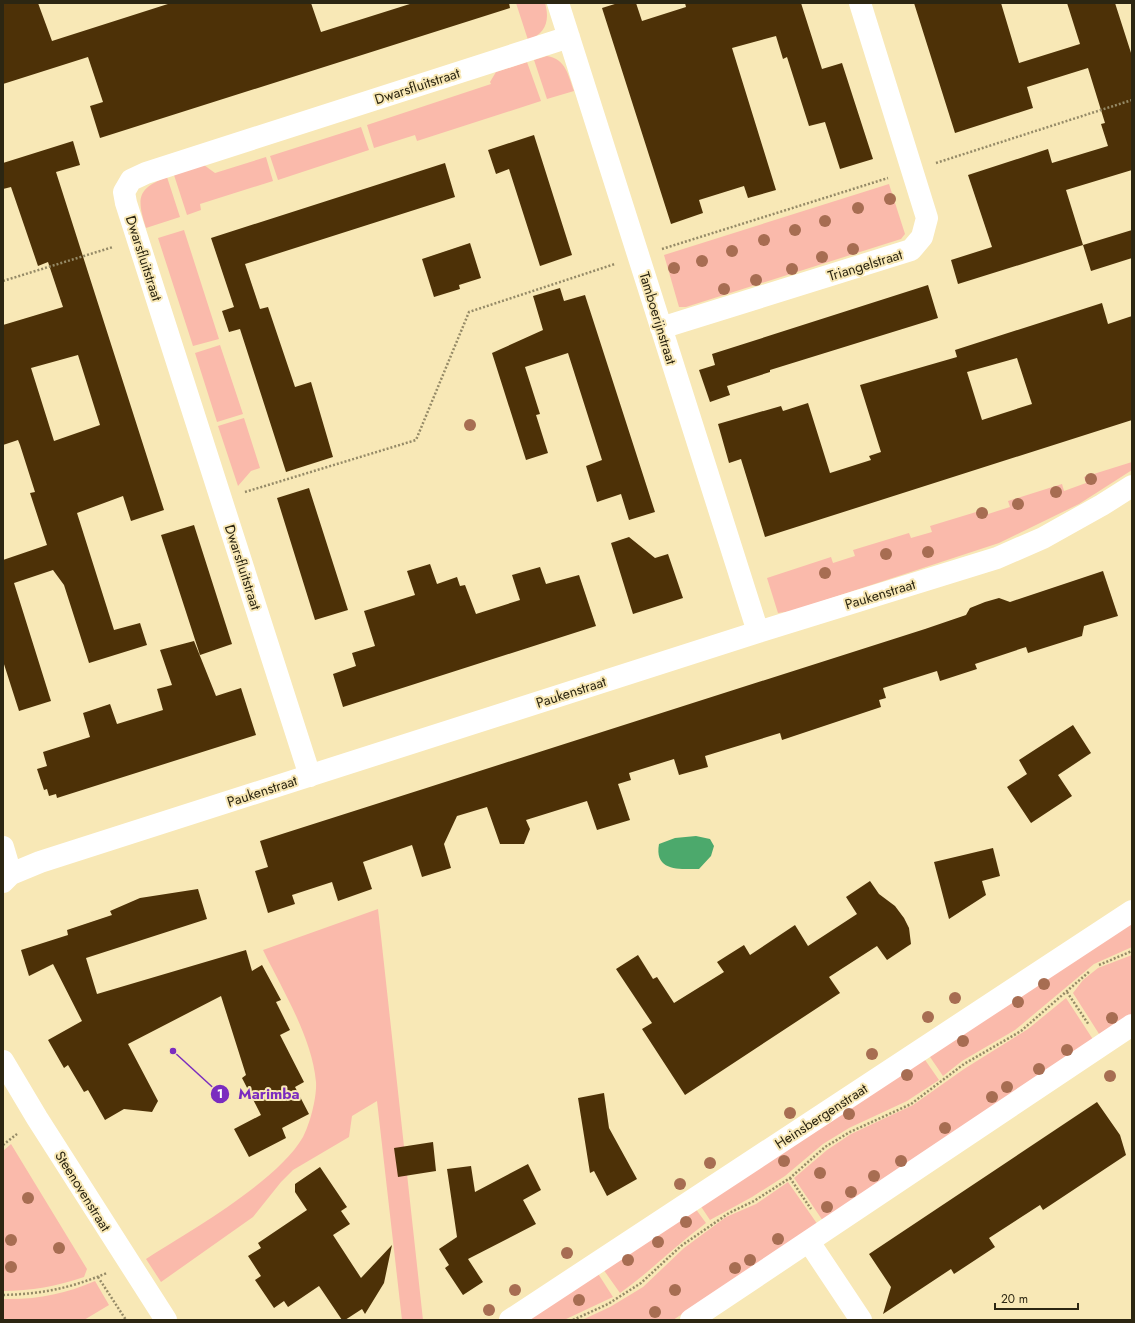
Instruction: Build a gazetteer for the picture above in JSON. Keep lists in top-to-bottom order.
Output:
{
  "streets": {
    "street": [
      "Dwarsfluitstraat",
      "Triangelstraat",
      "Tamboerijnstraat",
      "Paukenstraat",
      "Heinsbergenstraat",
      "Steenovenstraat"
    ]
  },
  "crossings": [
    ["Dwarsfluitstraat", "Tamboerijnstraat"],
    ["Dwarsfluitstraat", "Paukenstraat"],
    ["Triangelstraat", "Tamboerijnstraat"],
    ["Tamboerijnstraat", "Paukenstraat"]
  ],
  "places": ["Marimba"],
  "scale_bar": "20 m"
}
